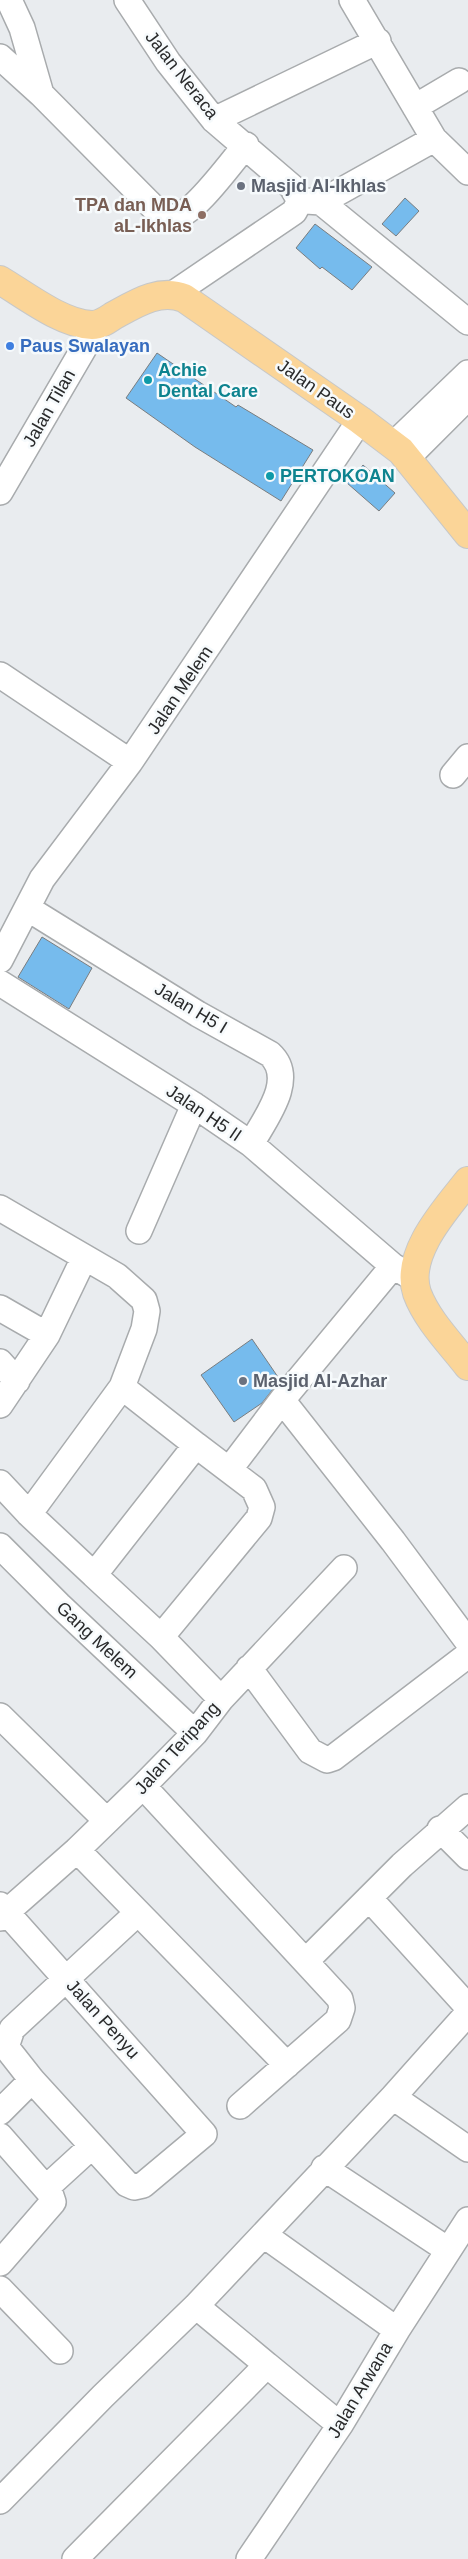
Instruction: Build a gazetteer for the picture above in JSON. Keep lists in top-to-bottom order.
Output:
{
  "streets": {
    "main road": ["Jalan Paus"],
    "street": [
      "Jalan Neraca",
      "Jalan Tilan",
      "Jalan Melem",
      "Jalan H5 I",
      "Jalan H5 II",
      "Gang Melem",
      "Jalan Teripang",
      "Jalan Penyu",
      "Jalan Arwana"
    ]
  },
  "crossings": [
    ["Jalan Paus", "Jalan Melem"],
    ["Jalan Melem", "Jalan H5 I"],
    ["Jalan H5 I", "Jalan H5 II"],
    ["Gang Melem", "Jalan Teripang"],
    ["Jalan Teripang", "Jalan Penyu"]
  ],
  "places": [
    "Masjid Al-Ikhlas",
    "TPA dan MDA aL-Ikhlas",
    "Paus Swalayan",
    "Achie Dental Care",
    "PERTOKOAN",
    "Masjid Al-Azhar"
  ]
}
